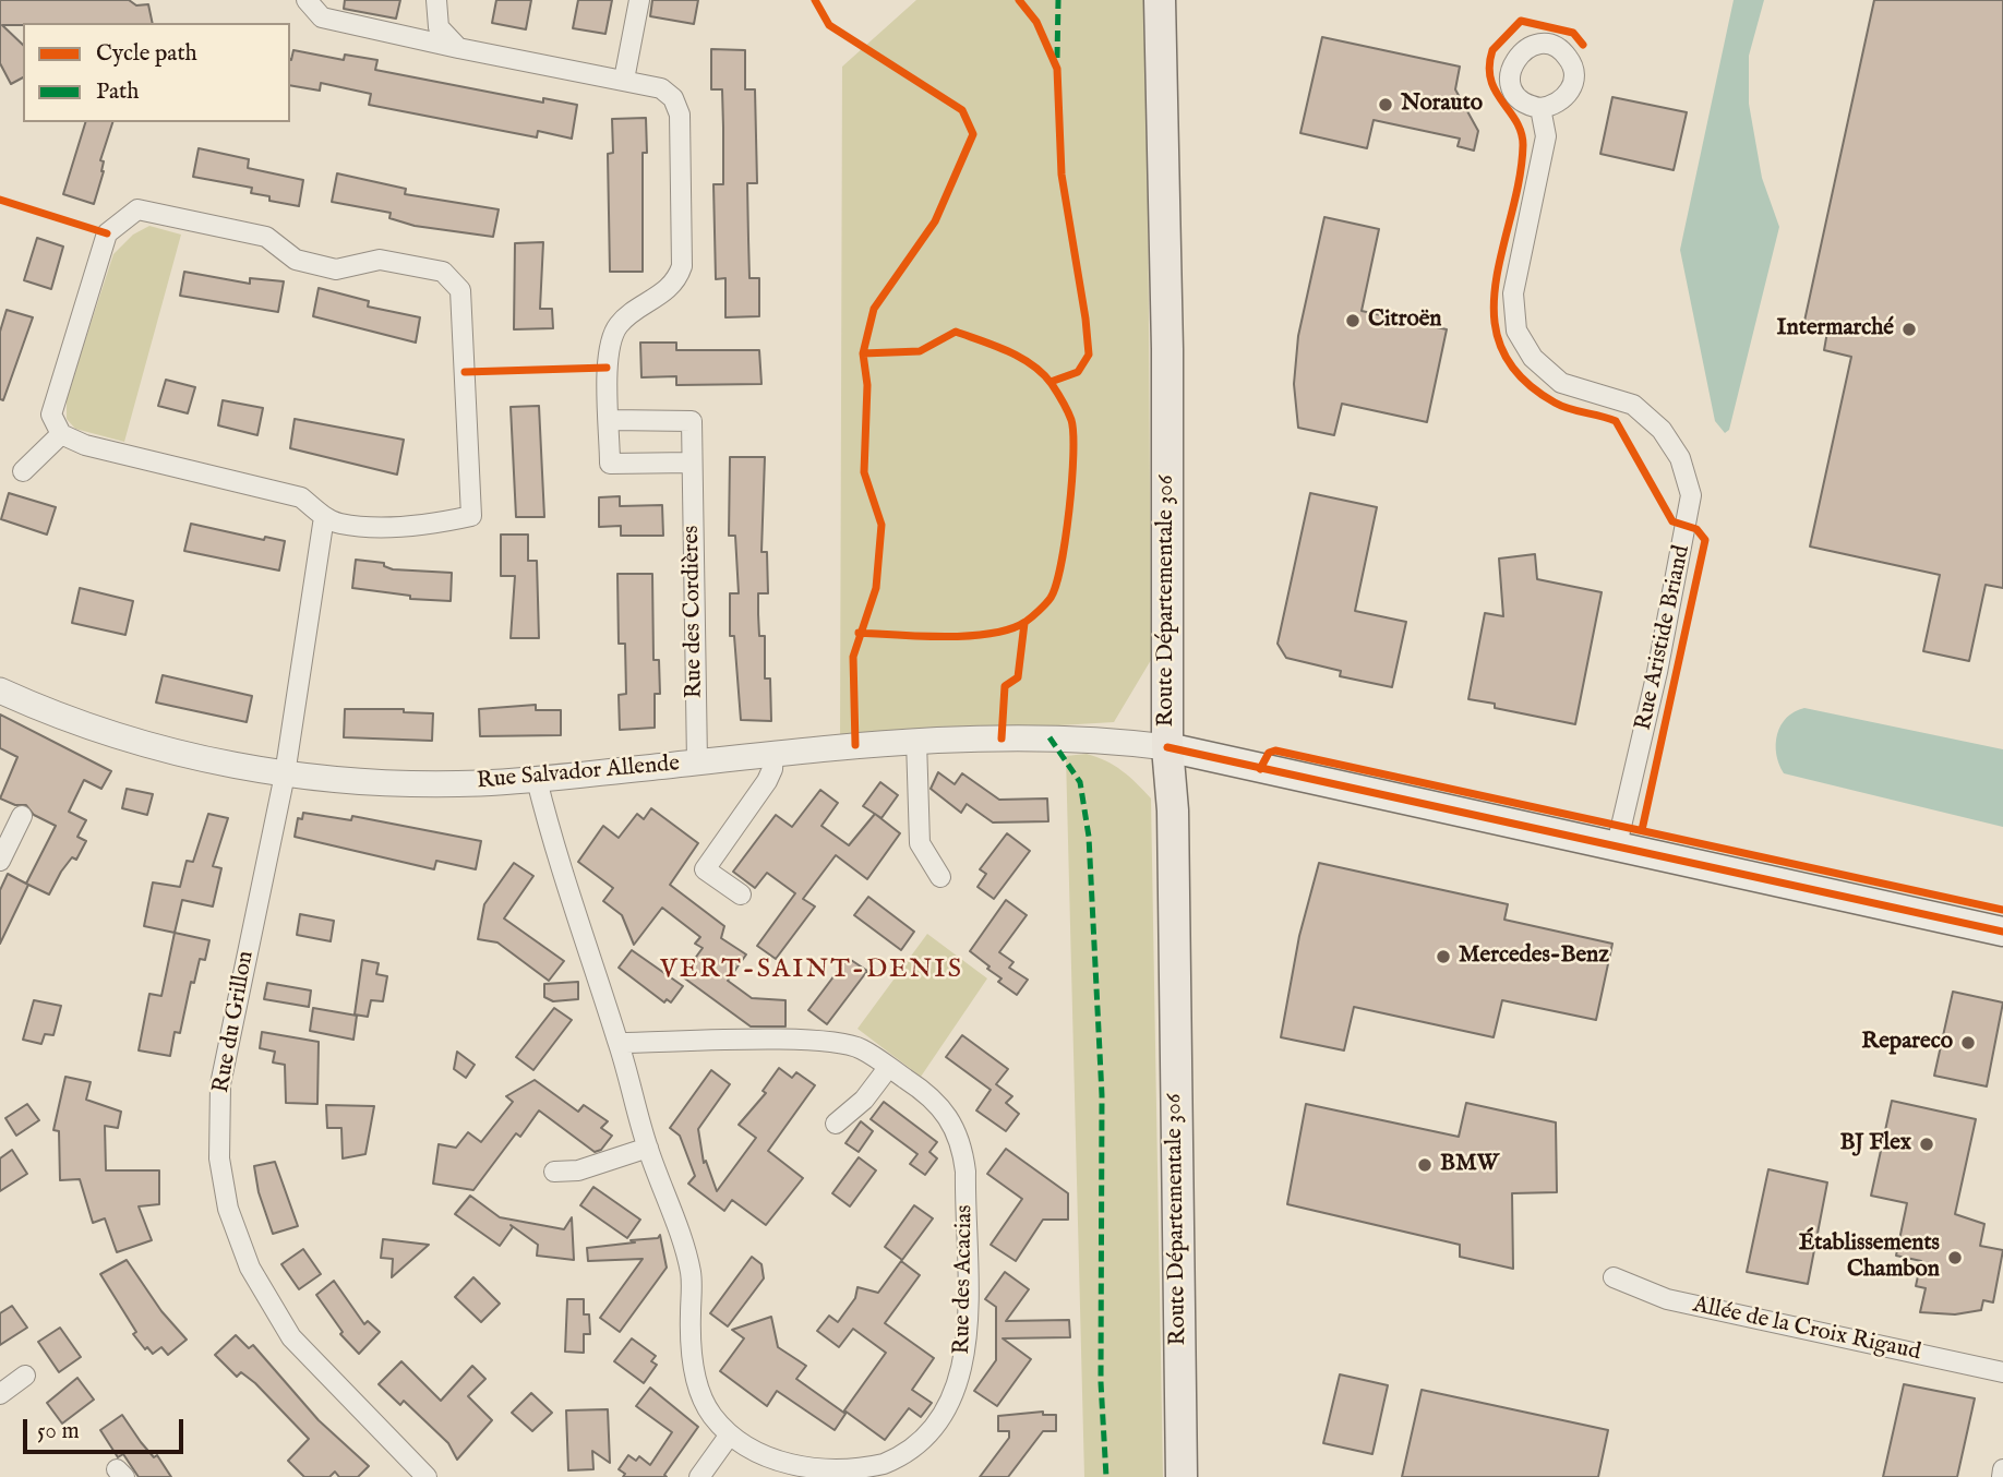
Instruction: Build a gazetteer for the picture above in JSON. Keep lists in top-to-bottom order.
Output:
{
  "streets": {
    "main road": ["Route Départementale 306"],
    "street": [
      "Rue des Cordières",
      "Rue Aristide Briand",
      "Rue Salvador Allende",
      "Rue du Grillon",
      "Rue des Acacias",
      "Allée de la Croix Rigaud"
    ]
  },
  "crossings": [
    ["Route Départementale 306", "Rue Salvador Allende"],
    ["Rue des Cordières", "Rue Salvador Allende"],
    ["Rue Salvador Allende", "Rue du Grillon"],
    ["Rue Salvador Allende", "Rue des Acacias"]
  ],
  "districts": ["VERT-SAINT-DENIS"],
  "places": [
    "Norauto",
    "Citroën",
    "Intermarché",
    "Mercedes-Benz",
    "Repareco",
    "BJ Flex",
    "BMW",
    "Établissements Chambon"
  ],
  "legend": ["Cycle path", "Path"],
  "scale_bar": "50 m"
}
